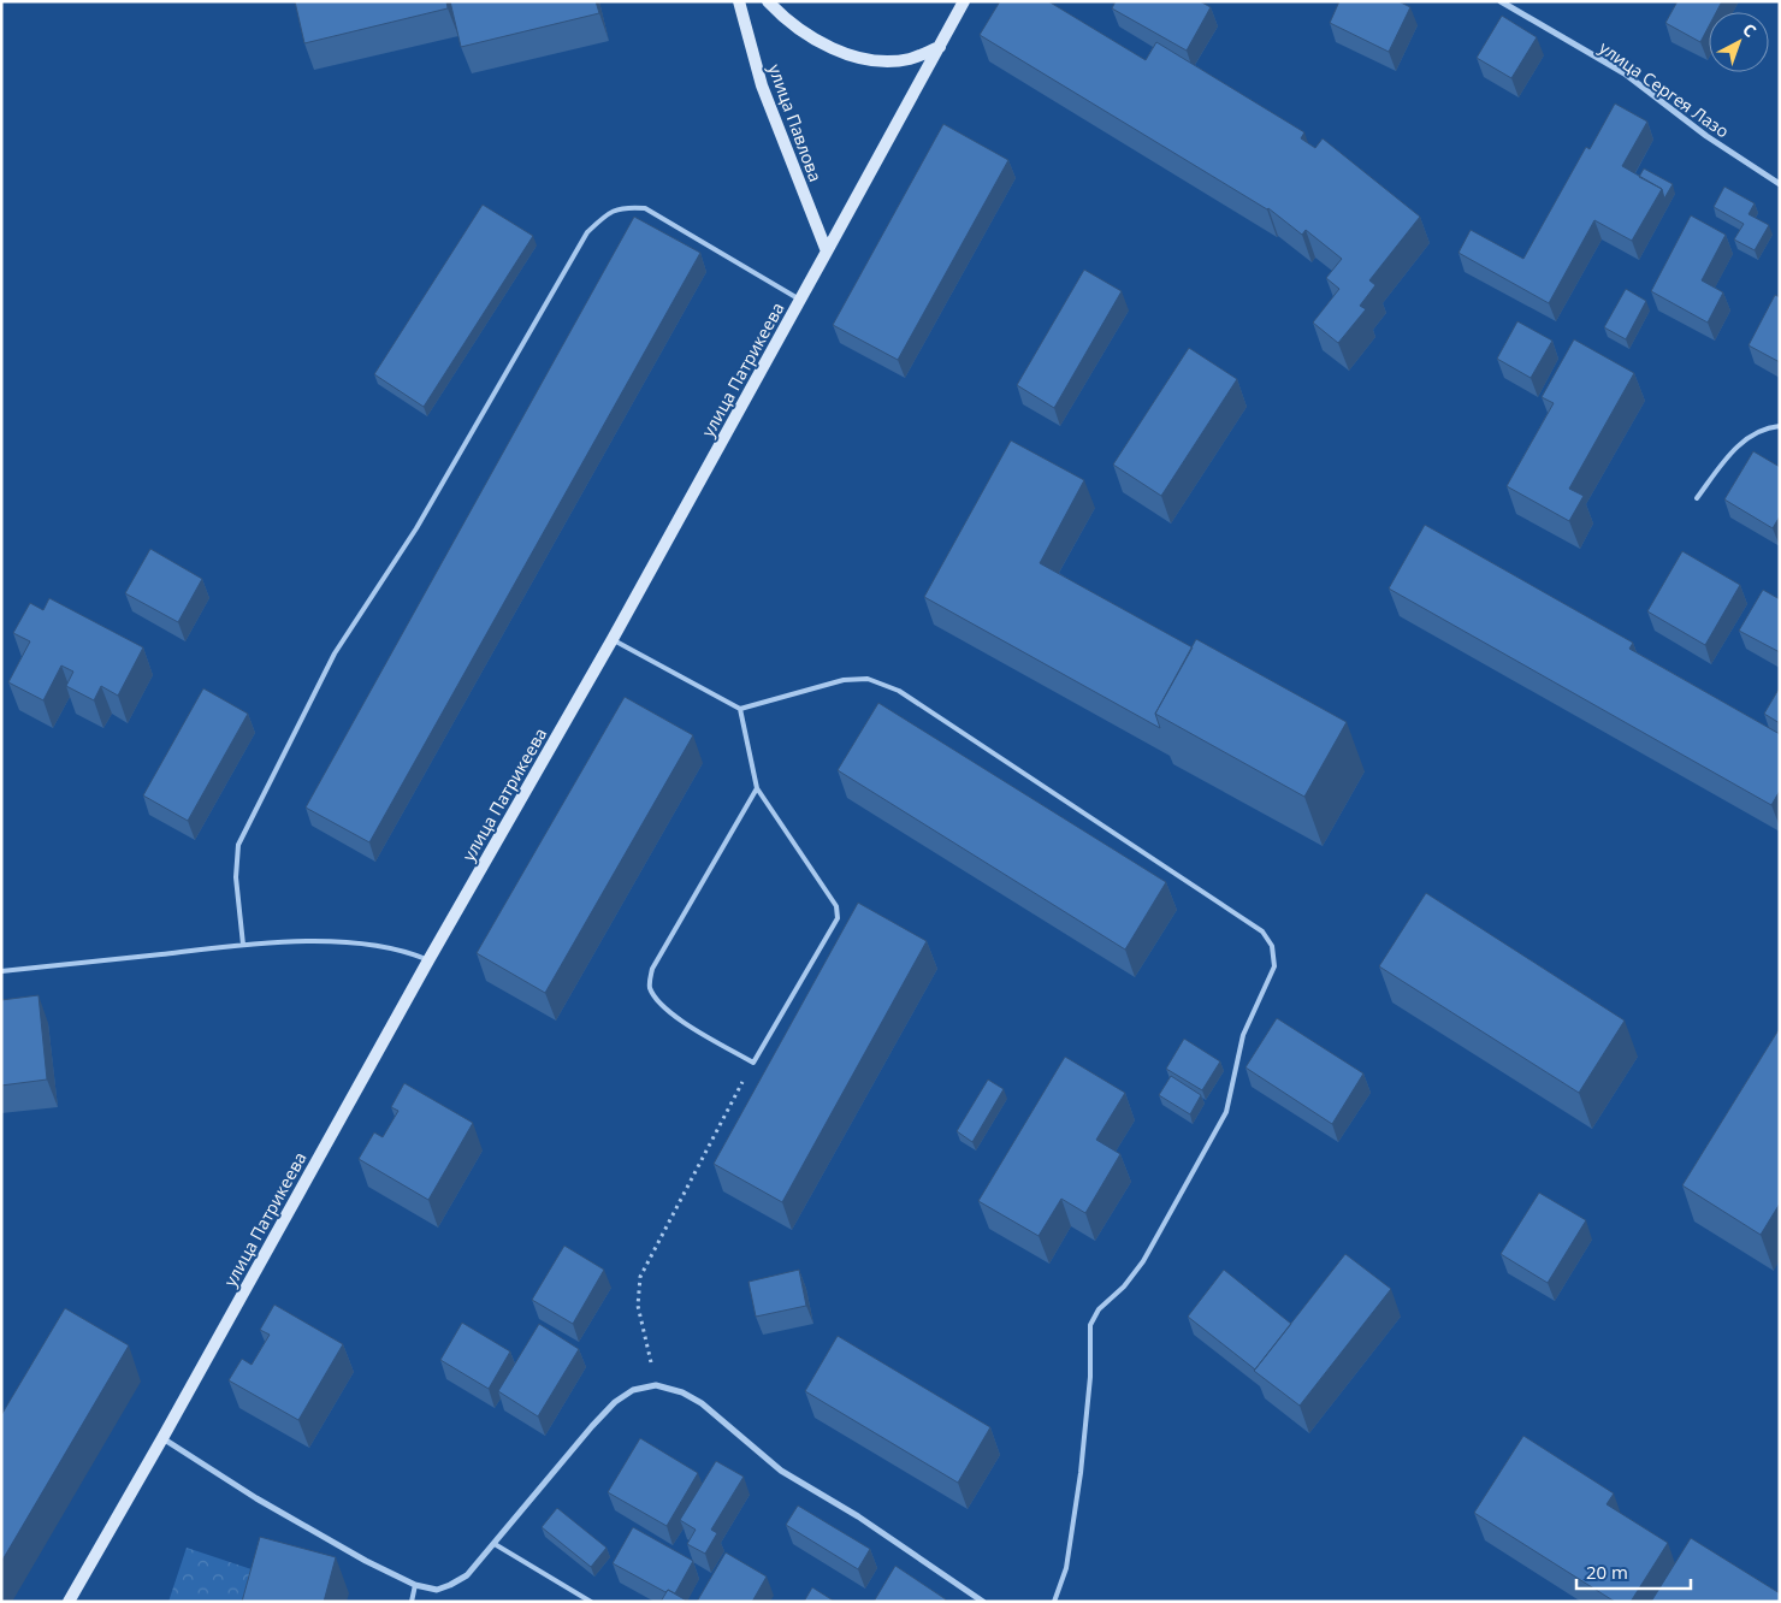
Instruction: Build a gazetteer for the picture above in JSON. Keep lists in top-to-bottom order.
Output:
{
  "streets": {
    "street": ["улица Сергея Лазо", "улица Павлова", "улица Патрикеева"]
  },
  "crossings": [
    ["улица Павлова", "улица Патрикеева"]
  ],
  "scale_bar": "20 m",
  "north": "top right"
}
